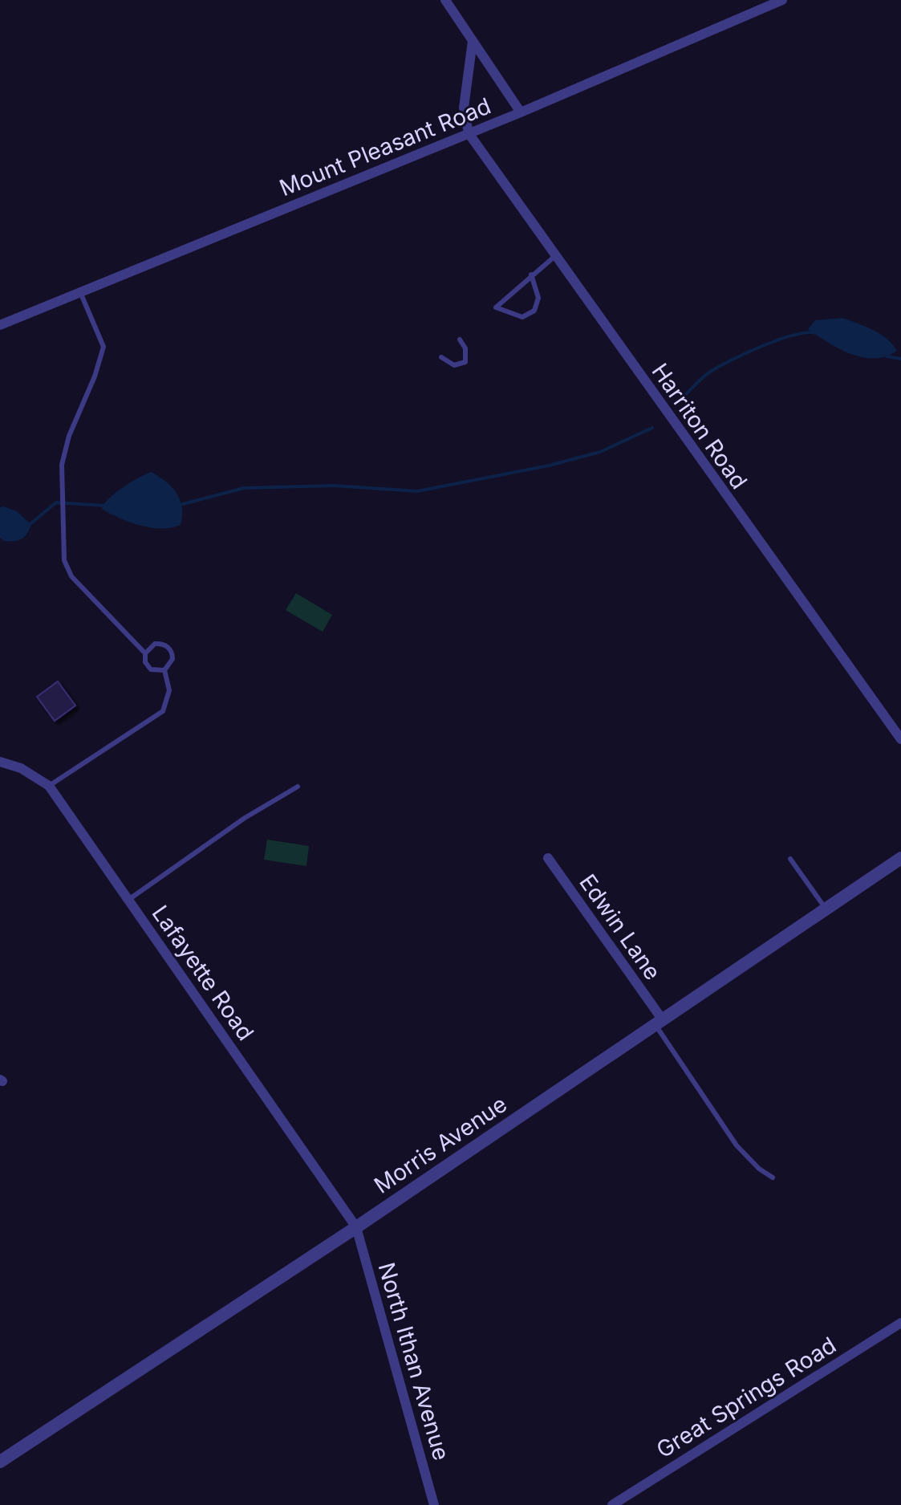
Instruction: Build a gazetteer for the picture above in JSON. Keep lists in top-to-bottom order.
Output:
{
  "streets": {
    "street": [
      "Mount Pleasant Road",
      "Harriton Road",
      "Edwin Lane",
      "Lafayette Road",
      "Morris Avenue",
      "North Ithan Avenue",
      "Great Springs Road"
    ]
  },
  "crossings": [
    ["Mount Pleasant Road", "Harriton Road"],
    ["Edwin Lane", "Morris Avenue"],
    ["Lafayette Road", "Morris Avenue"],
    ["Lafayette Road", "North Ithan Avenue"],
    ["Morris Avenue", "North Ithan Avenue"]
  ]
}
